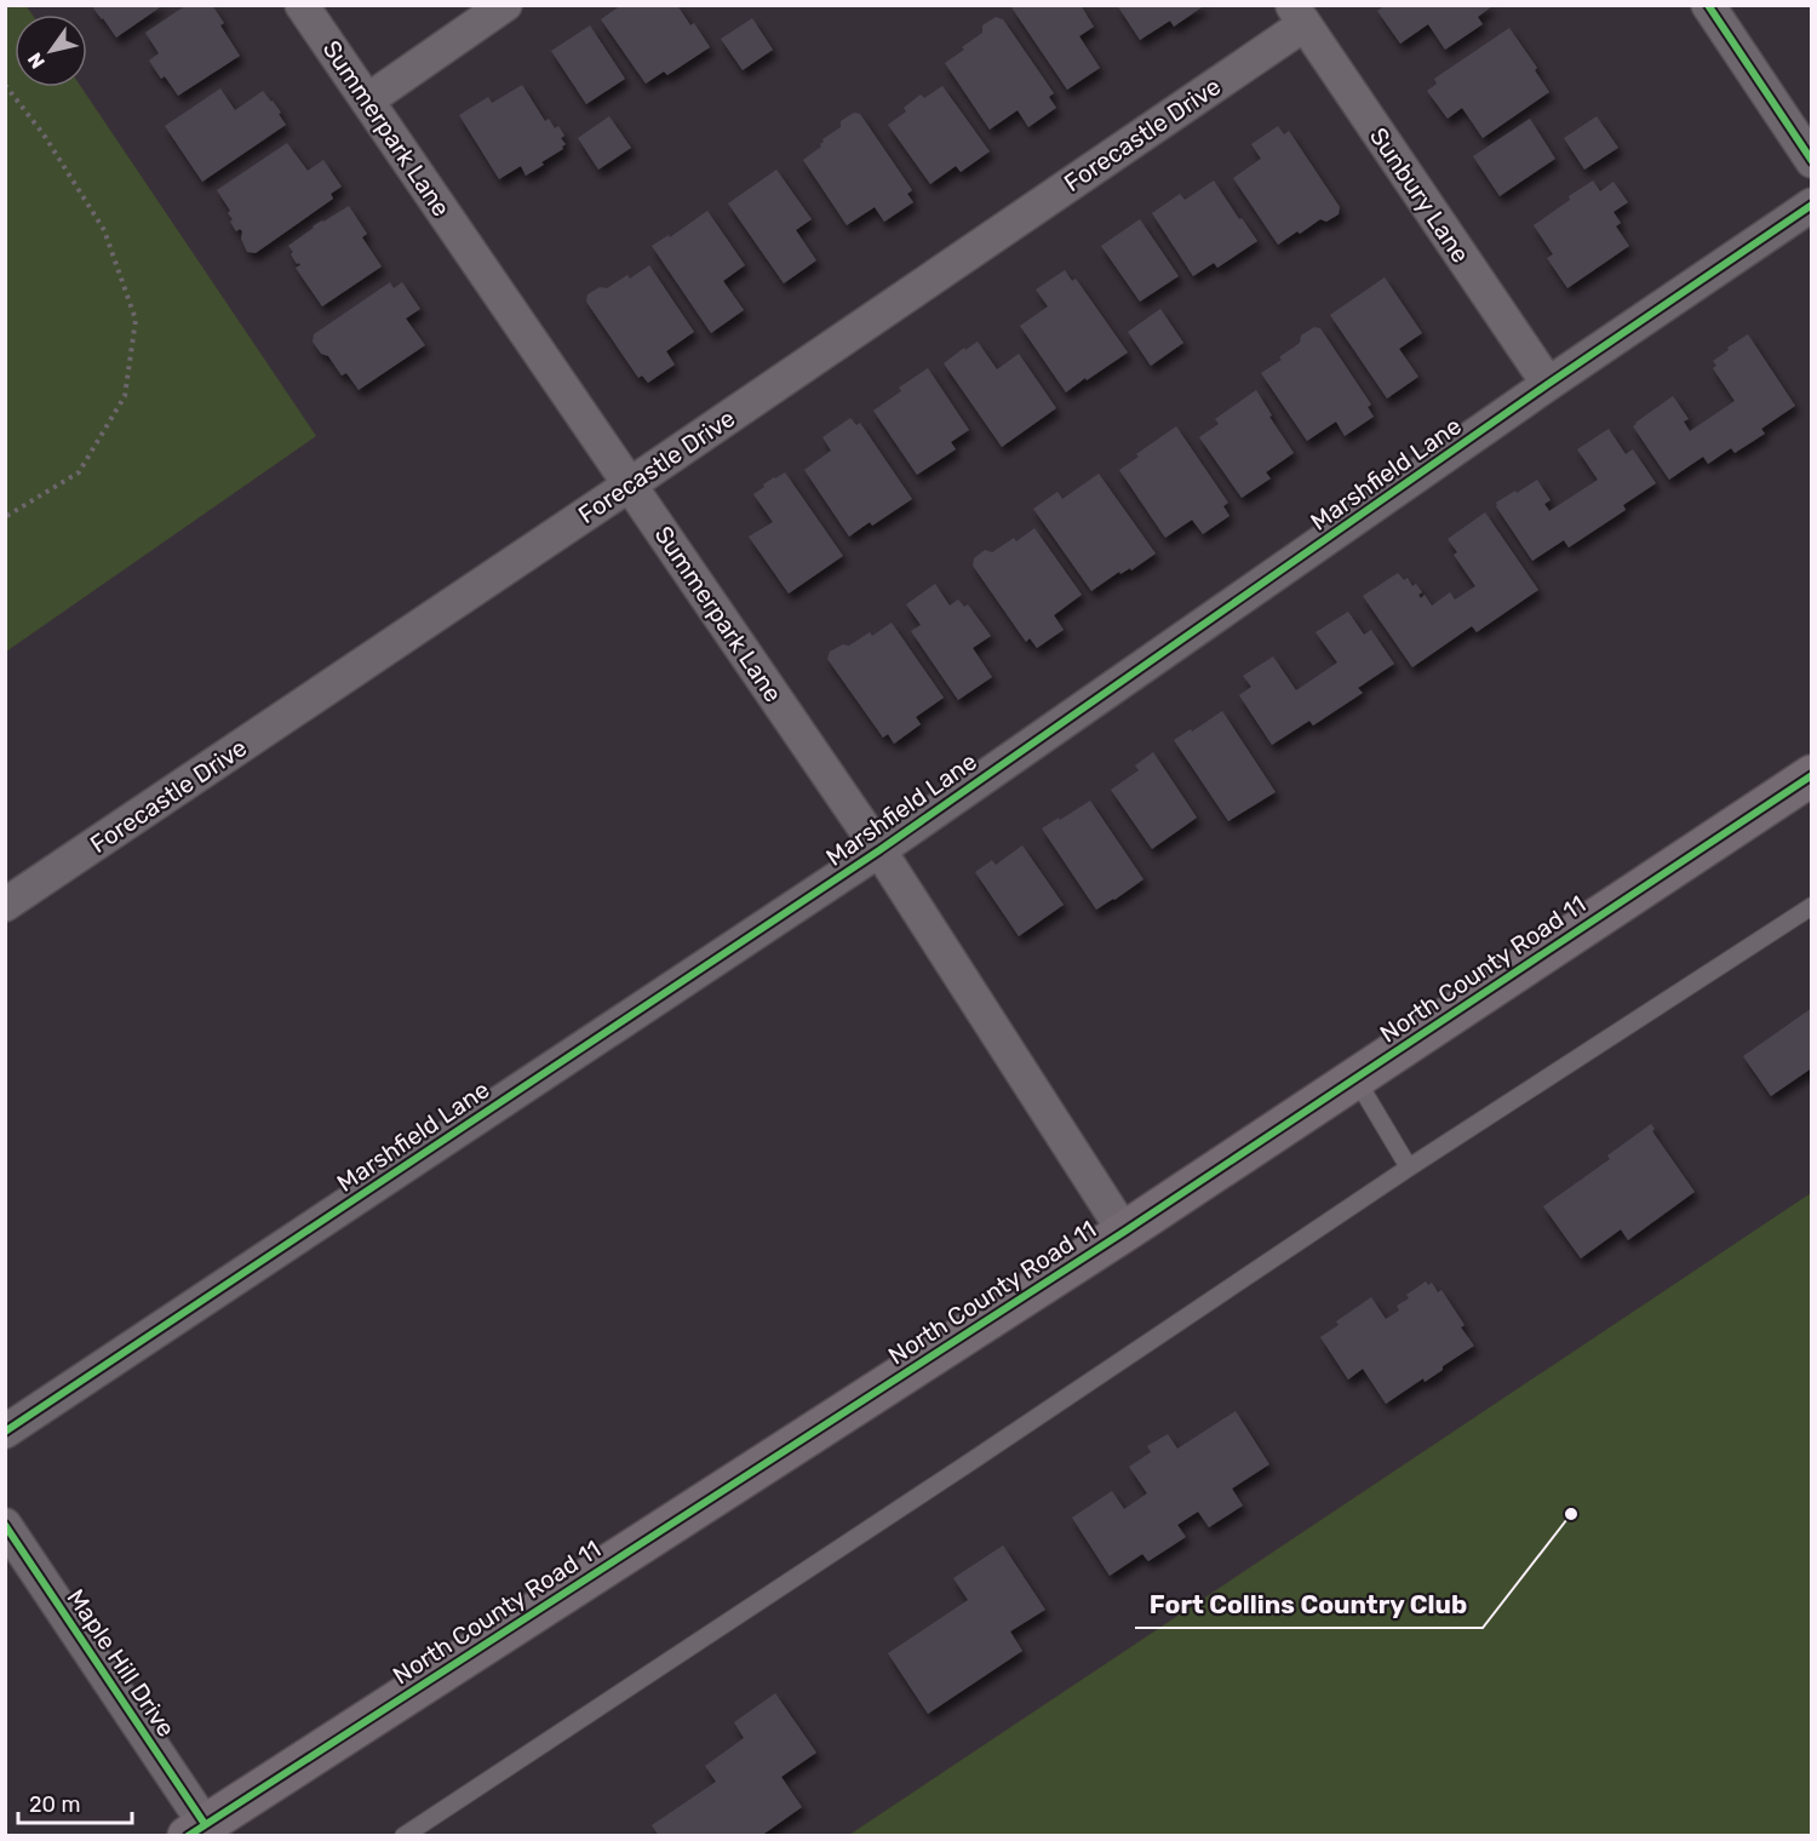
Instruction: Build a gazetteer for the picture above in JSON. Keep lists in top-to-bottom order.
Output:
{
  "streets": {
    "main road": ["North County Road 11"],
    "street": [
      "Summerpark Lane",
      "Forecastle Drive",
      "Sunbury Lane",
      "Marshfield Lane",
      "Maple Hill Drive"
    ]
  },
  "crossings": [
    ["Summerpark Lane", "Forecastle Drive"],
    ["Summerpark Lane", "Marshfield Lane"],
    ["Summerpark Lane", "North County Road 11"],
    ["Forecastle Drive", "Sunbury Lane"],
    ["Sunbury Lane", "Marshfield Lane"],
    ["North County Road 11", "Maple Hill Drive"]
  ],
  "places": ["Fort Collins Country Club"],
  "scale_bar": "20 m",
  "north": "bottom left"
}
